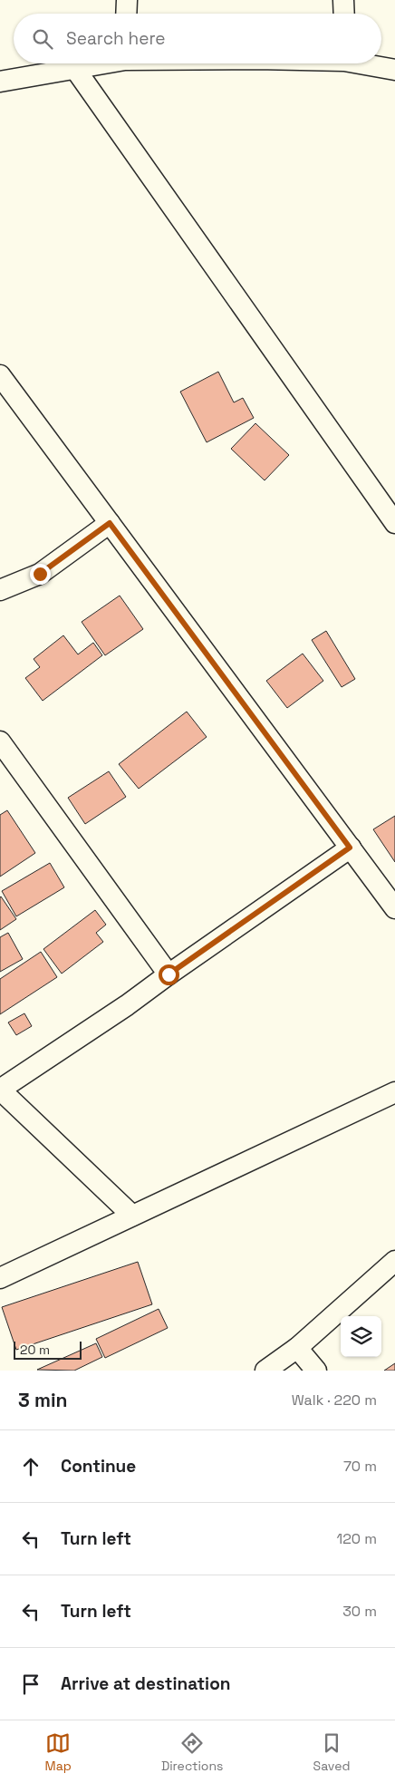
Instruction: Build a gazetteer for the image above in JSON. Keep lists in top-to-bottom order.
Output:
{
  "scale_bar": "20 m",
  "page": {
    "search": "Search here",
    "scale": "20 m",
    "heading": ["3 min", "Walk · 220 m"],
    "list": [
      ["Continue", "70 m"],
      ["Turn left", "120 m"],
      ["Turn left", "30 m"],
      "Arrive at destination"
    ],
    "nav": ["Map", "Directions", "Saved"]
  }
}
